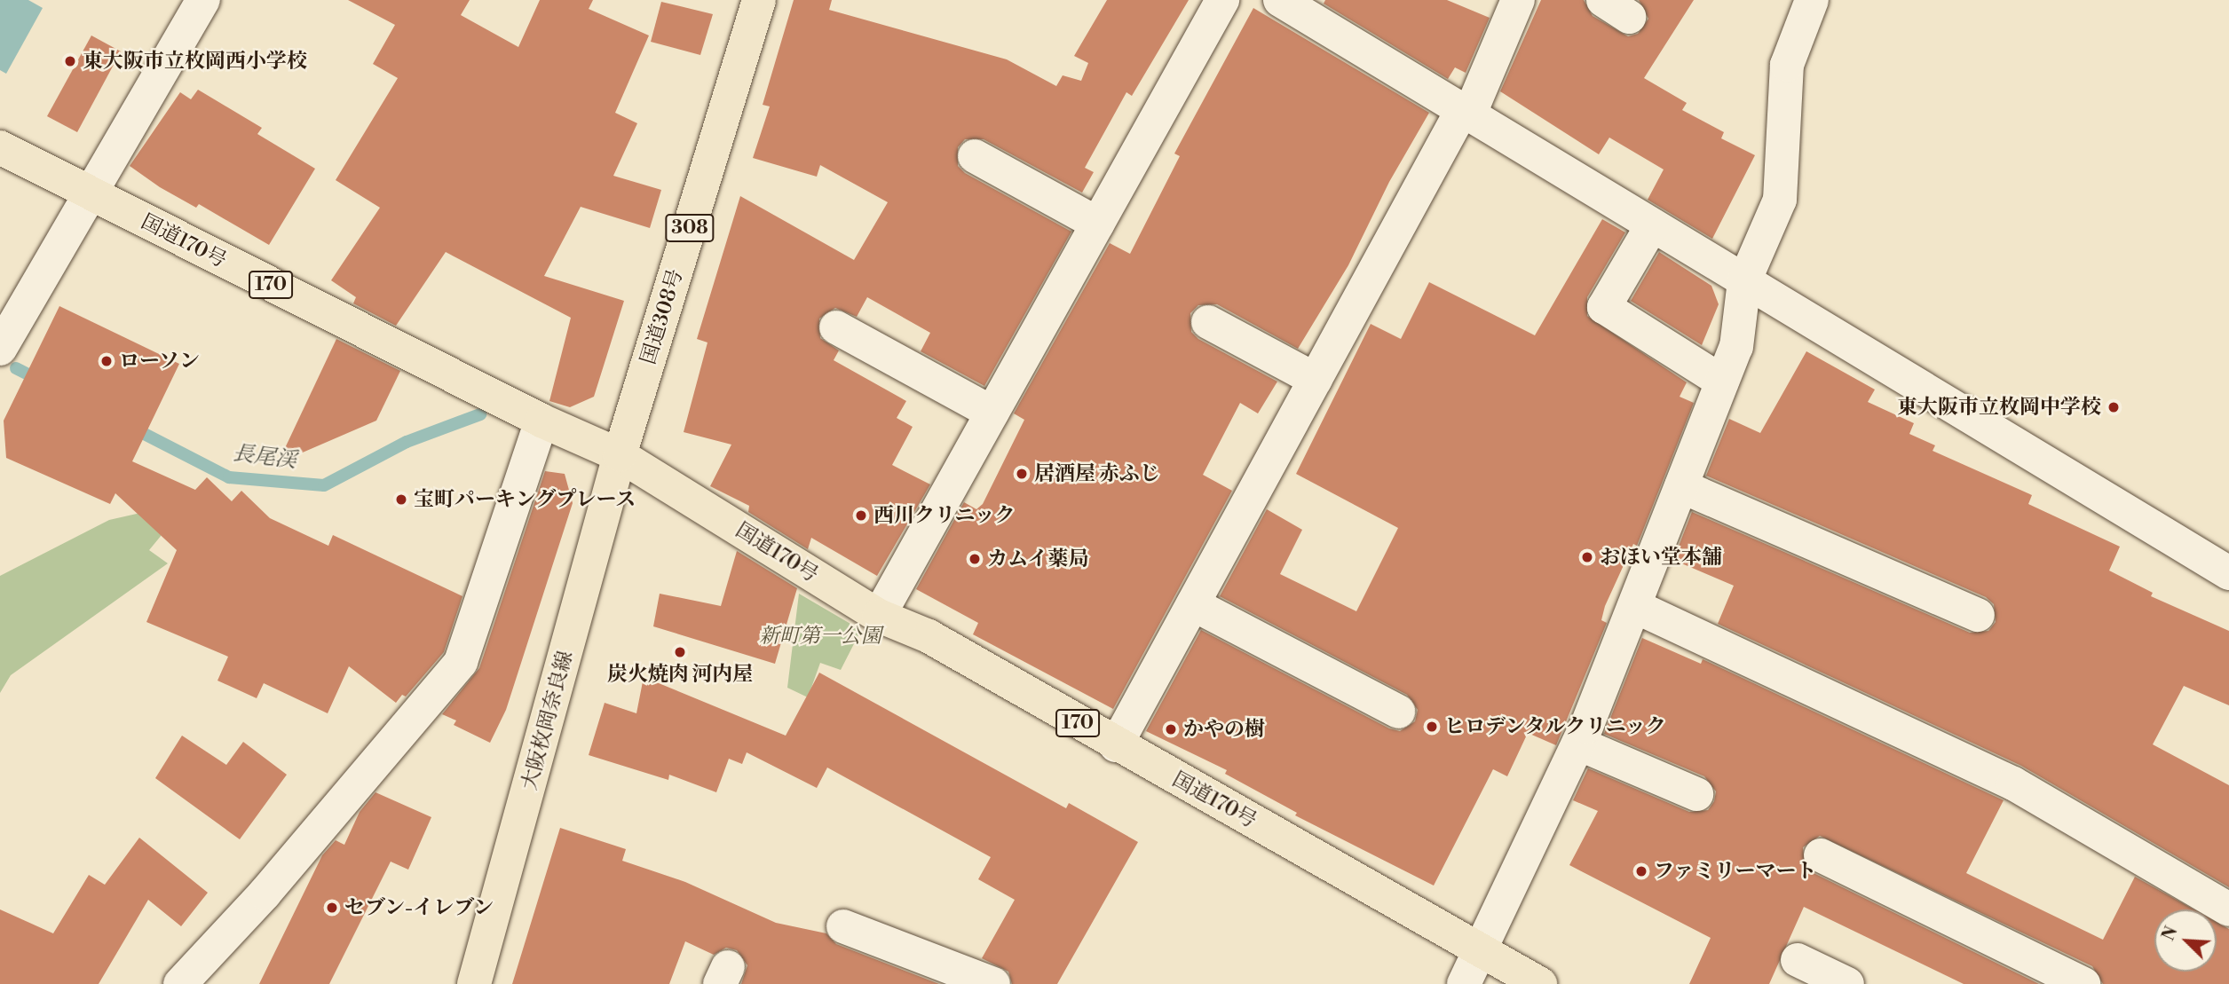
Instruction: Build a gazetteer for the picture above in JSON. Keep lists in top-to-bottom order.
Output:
{
  "streets": {
    "main road": [
      "308",
      "国道170号",
      "170",
      "国道308号",
      "大阪枚岡奈良線"
    ]
  },
  "crossings": [
    ["国道170号", "国道308号"],
    ["国道170号", "大阪枚岡奈良線"],
    ["国道308号", "大阪枚岡奈良線"]
  ],
  "water": ["長尾渓"],
  "parks": ["新町第一公園"],
  "places": [
    "東大阪市立枚岡西小学校",
    "ローソン",
    "東大阪市立枚岡中学校",
    "居酒屋 赤ふじ",
    "宝町パーキングプレース",
    "西川クリニック",
    "おほい堂本舗",
    "カムイ薬局",
    "炭火焼肉 河内屋",
    "ヒロデンタルクリニック",
    "かやの樹",
    "ファミリーマート",
    "セブン-イレブン"
  ],
  "north": "top left"
}
